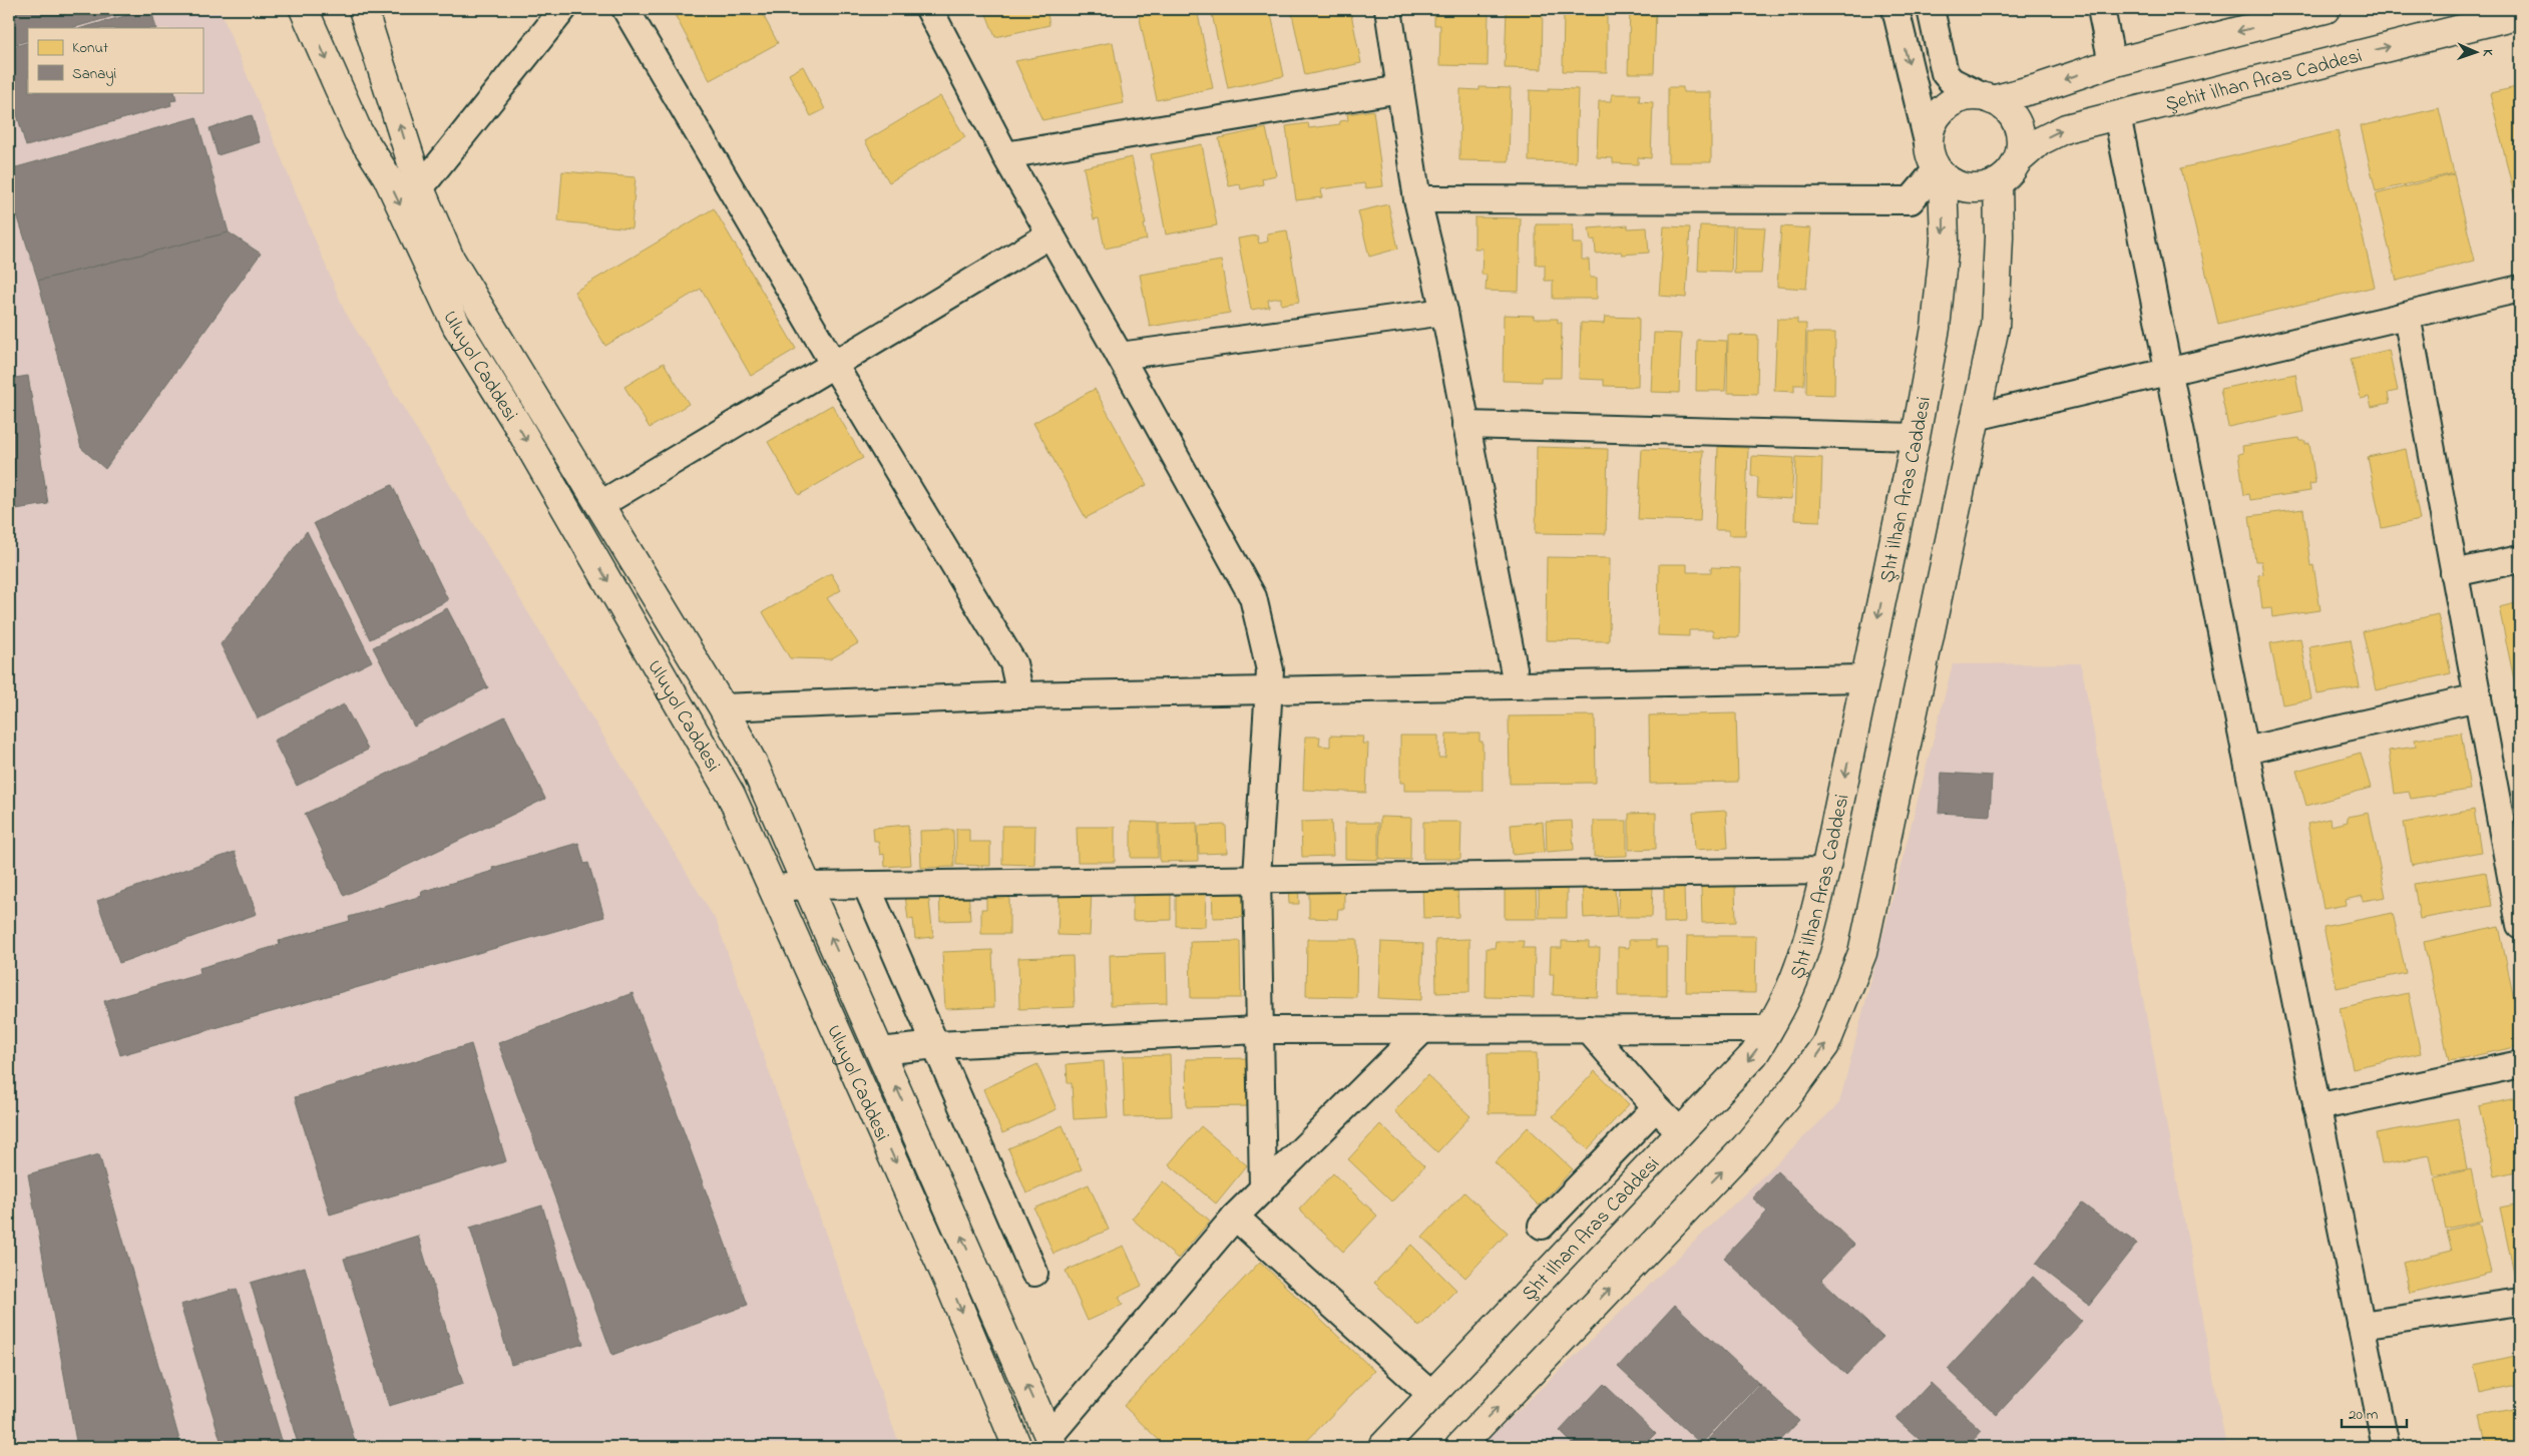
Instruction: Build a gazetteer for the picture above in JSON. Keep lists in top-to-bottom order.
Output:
{
  "streets": {
    "main road": ["Şehit İlhan Aras Caddesi", "Uluyol Caddesi", "Şht İlhan Aras Caddesi"]
  },
  "crossings": [
    ["Şehit İlhan Aras Caddesi", "Şht İlhan Aras Caddesi"]
  ],
  "legend": ["Konut", "Sanayi"],
  "scale_bar": "20 m",
  "north": "right"
}
